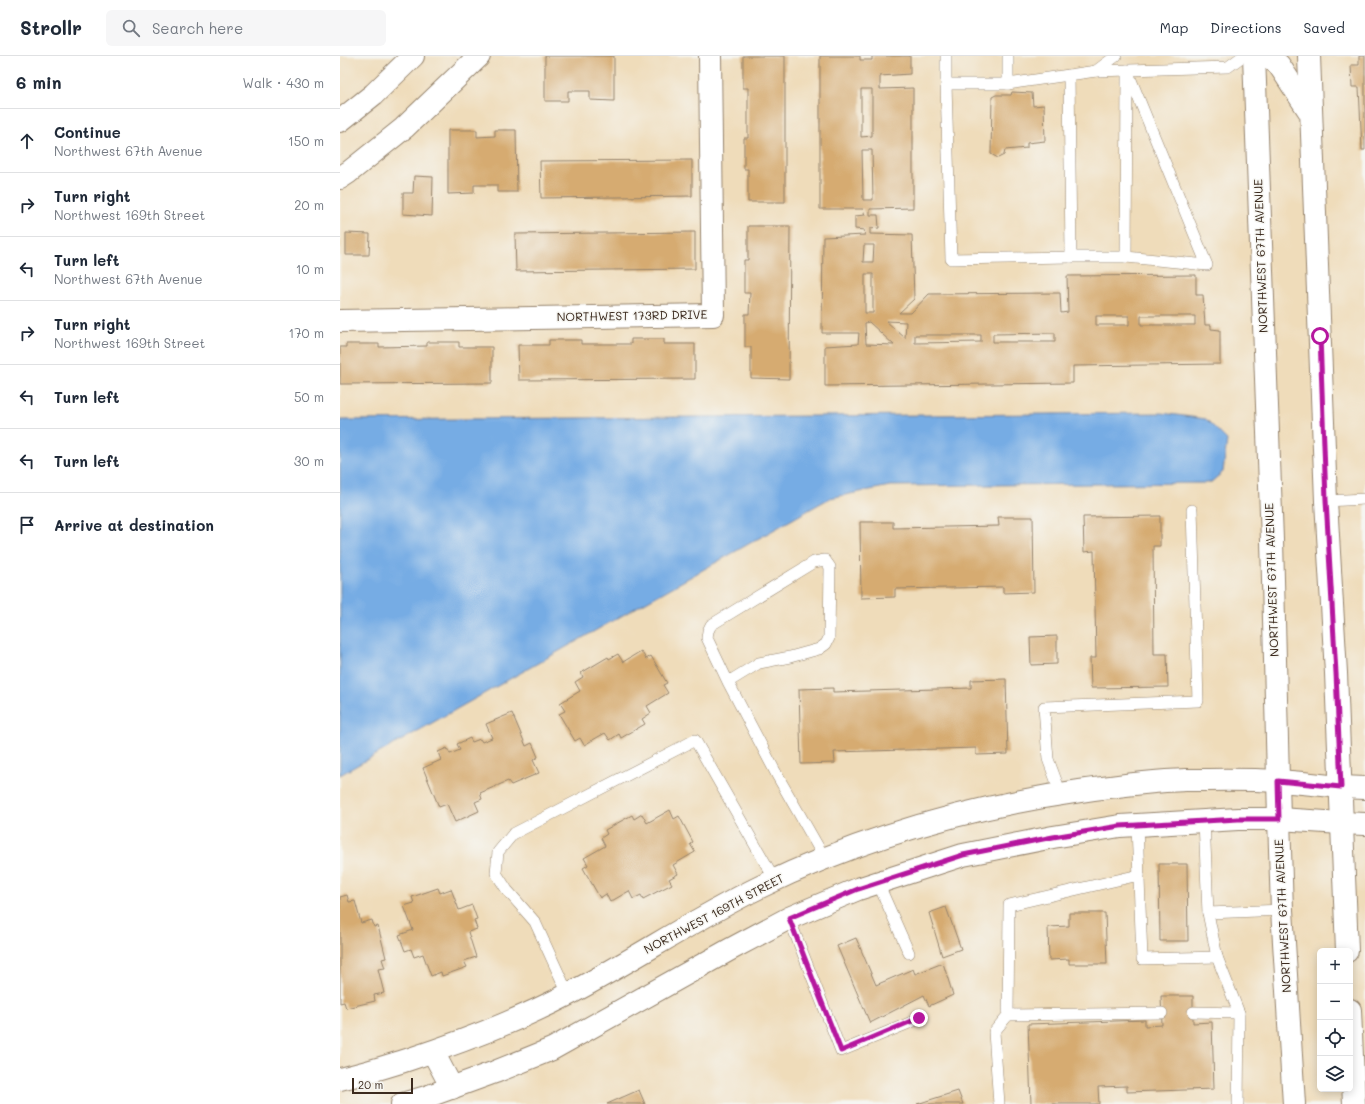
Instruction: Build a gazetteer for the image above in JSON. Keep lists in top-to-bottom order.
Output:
{
  "streets": {
    "street": ["NORTHWEST 67TH AVENUE", "NORTHWEST 173RD DRIVE", "NORTHWEST 169TH STREET"]
  },
  "crossings": [
    ["NORTHWEST 67TH AVENUE", "NORTHWEST 169TH STREET"]
  ],
  "scale_bar": "20 m",
  "page": {
    "header": "Strollr",
    "search": "Search here",
    "nav": ["Map", "Directions", "Saved"],
    "heading": ["6 min", "Walk · 430 m"],
    "list": [
      ["Continue", "Northwest 67th Avenue", "150 m"],
      ["Turn right", "Northwest 169th Street", "20 m"],
      ["Turn left", "Northwest 67th Avenue", "10 m"],
      ["Turn right", "Northwest 169th Street", "170 m"],
      ["Turn left", "50 m"],
      ["Turn left", "30 m"],
      "Arrive at destination"
    ],
    "map_buttons": ["+", "−"],
    "scale": "20 m"
  }
}
